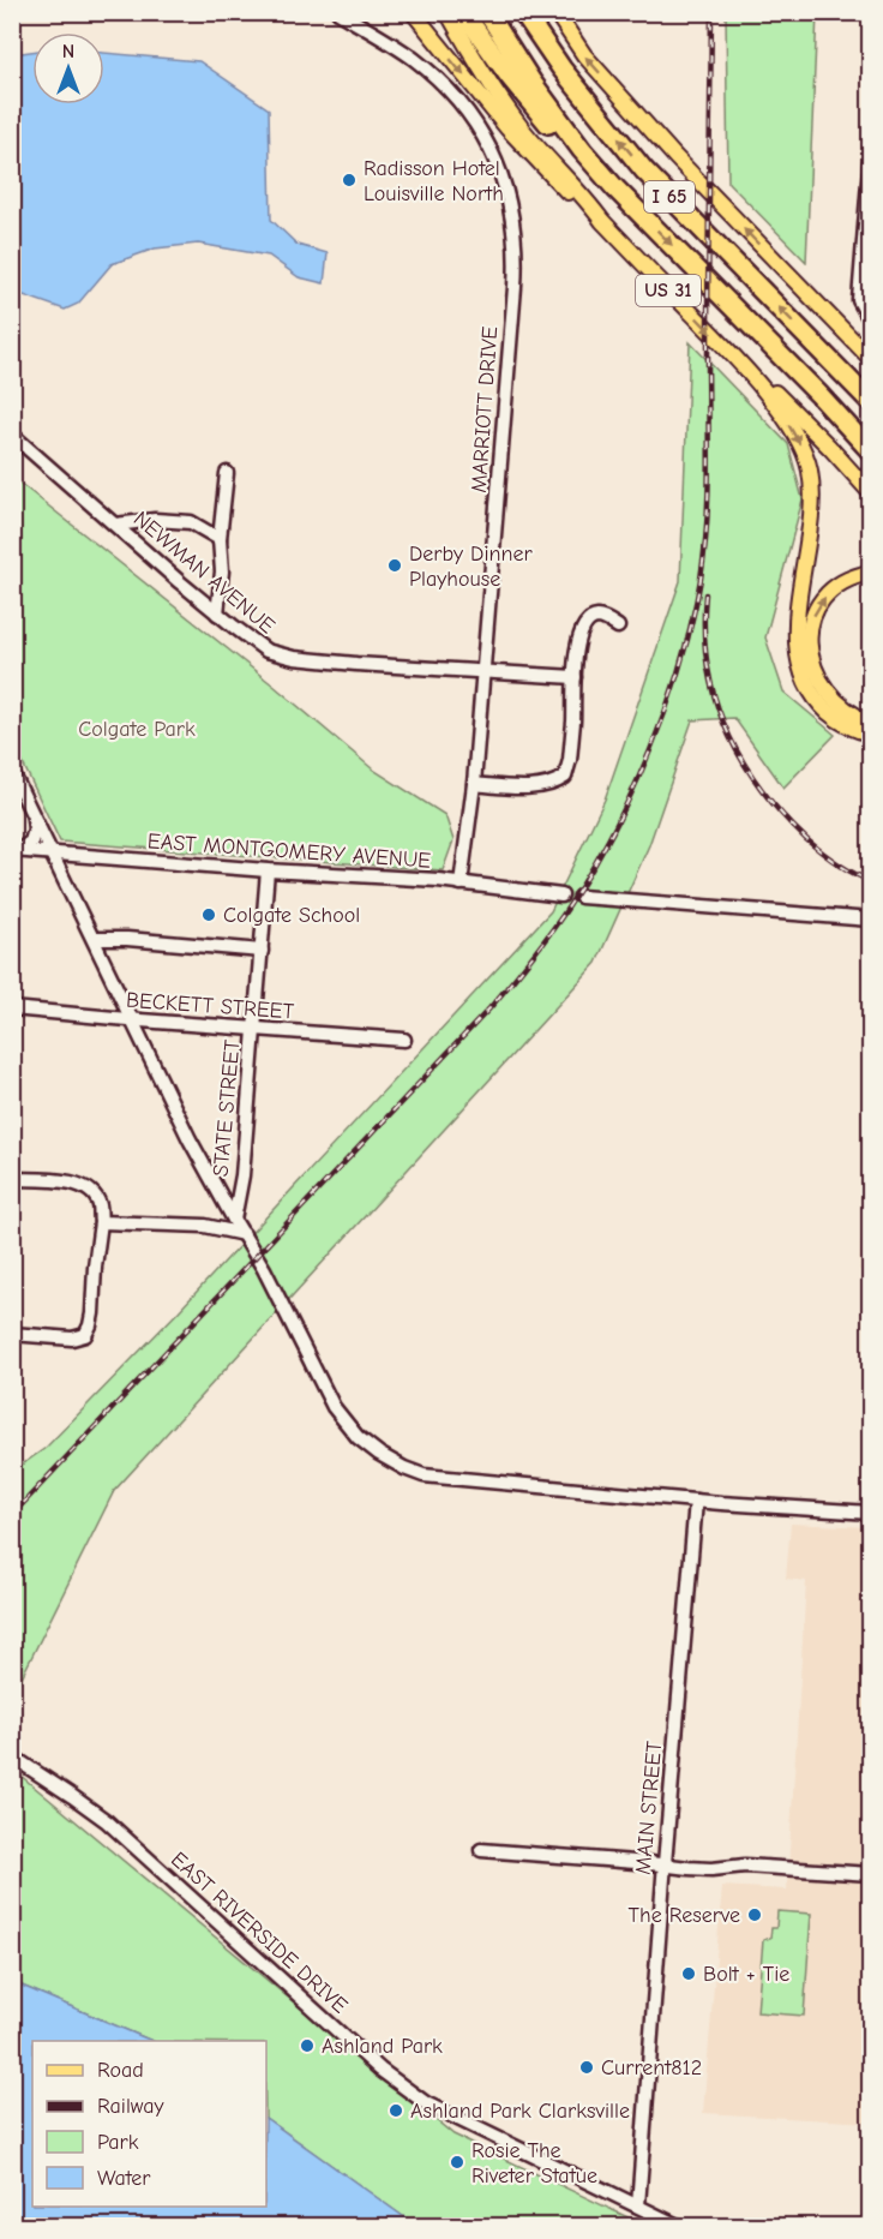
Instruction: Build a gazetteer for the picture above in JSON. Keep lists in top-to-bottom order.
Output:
{
  "streets": {
    "highway": ["I 65"],
    "main road": ["US 31"],
    "street": [
      "MARRIOTT DRIVE",
      "NEWMAN AVENUE",
      "EAST MONTGOMERY AVENUE",
      "BECKETT STREET",
      "STATE STREET",
      "MAIN STREET",
      "EAST RIVERSIDE DRIVE"
    ]
  },
  "crossings": [
    ["MARRIOTT DRIVE", "NEWMAN AVENUE"],
    ["MARRIOTT DRIVE", "EAST MONTGOMERY AVENUE"],
    ["EAST MONTGOMERY AVENUE", "STATE STREET"],
    ["BECKETT STREET", "STATE STREET"],
    ["MAIN STREET", "EAST RIVERSIDE DRIVE"]
  ],
  "parks": ["Colgate Park"],
  "places": [
    "Radisson Hotel Louisville North",
    "Derby Dinner Playhouse",
    "Colgate School",
    "The Reserve",
    "Bolt + Tie",
    "Ashland Park",
    "Current812",
    "Ashland Park Clarksville",
    "Rosie The Riveter Statue"
  ],
  "legend": [
    "Road",
    "Railway",
    "Park",
    "Water"
  ],
  "north": "top"
}
